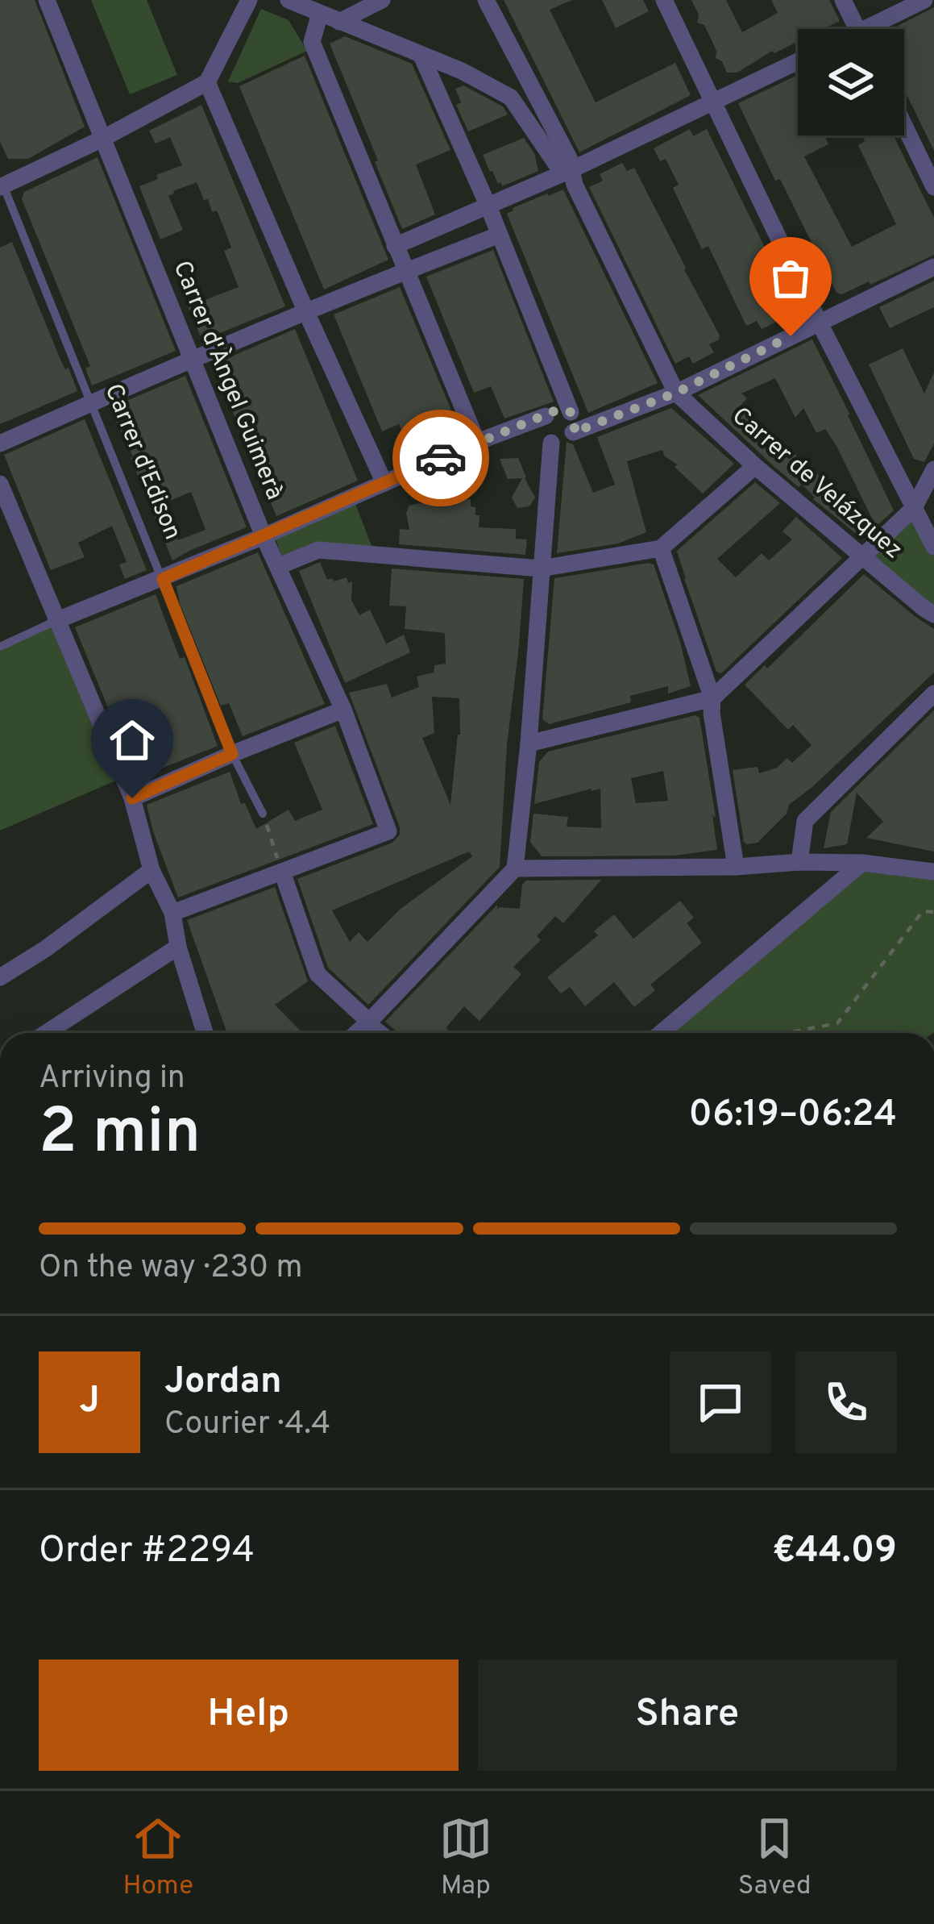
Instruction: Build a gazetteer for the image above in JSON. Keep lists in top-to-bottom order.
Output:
{
  "streets": {
    "street": ["Carrer d'Àngel Guimerà", "Carrer de Velázquez"],
    "lane": ["Carrer d'Edison"]
  },
  "page": {
    "heading": ["2 min", "Arriving in", "06:19–06:24"],
    "panel": [
      "Jordan",
      "Courier · 4.4",
      "Order #2294",
      "€44.09"
    ],
    "bar": "On the way · 230 m",
    "round": "J",
    "buttons": ["Help", "Share"],
    "tabs": ["Home", "Map", "Saved"]
  }
}
